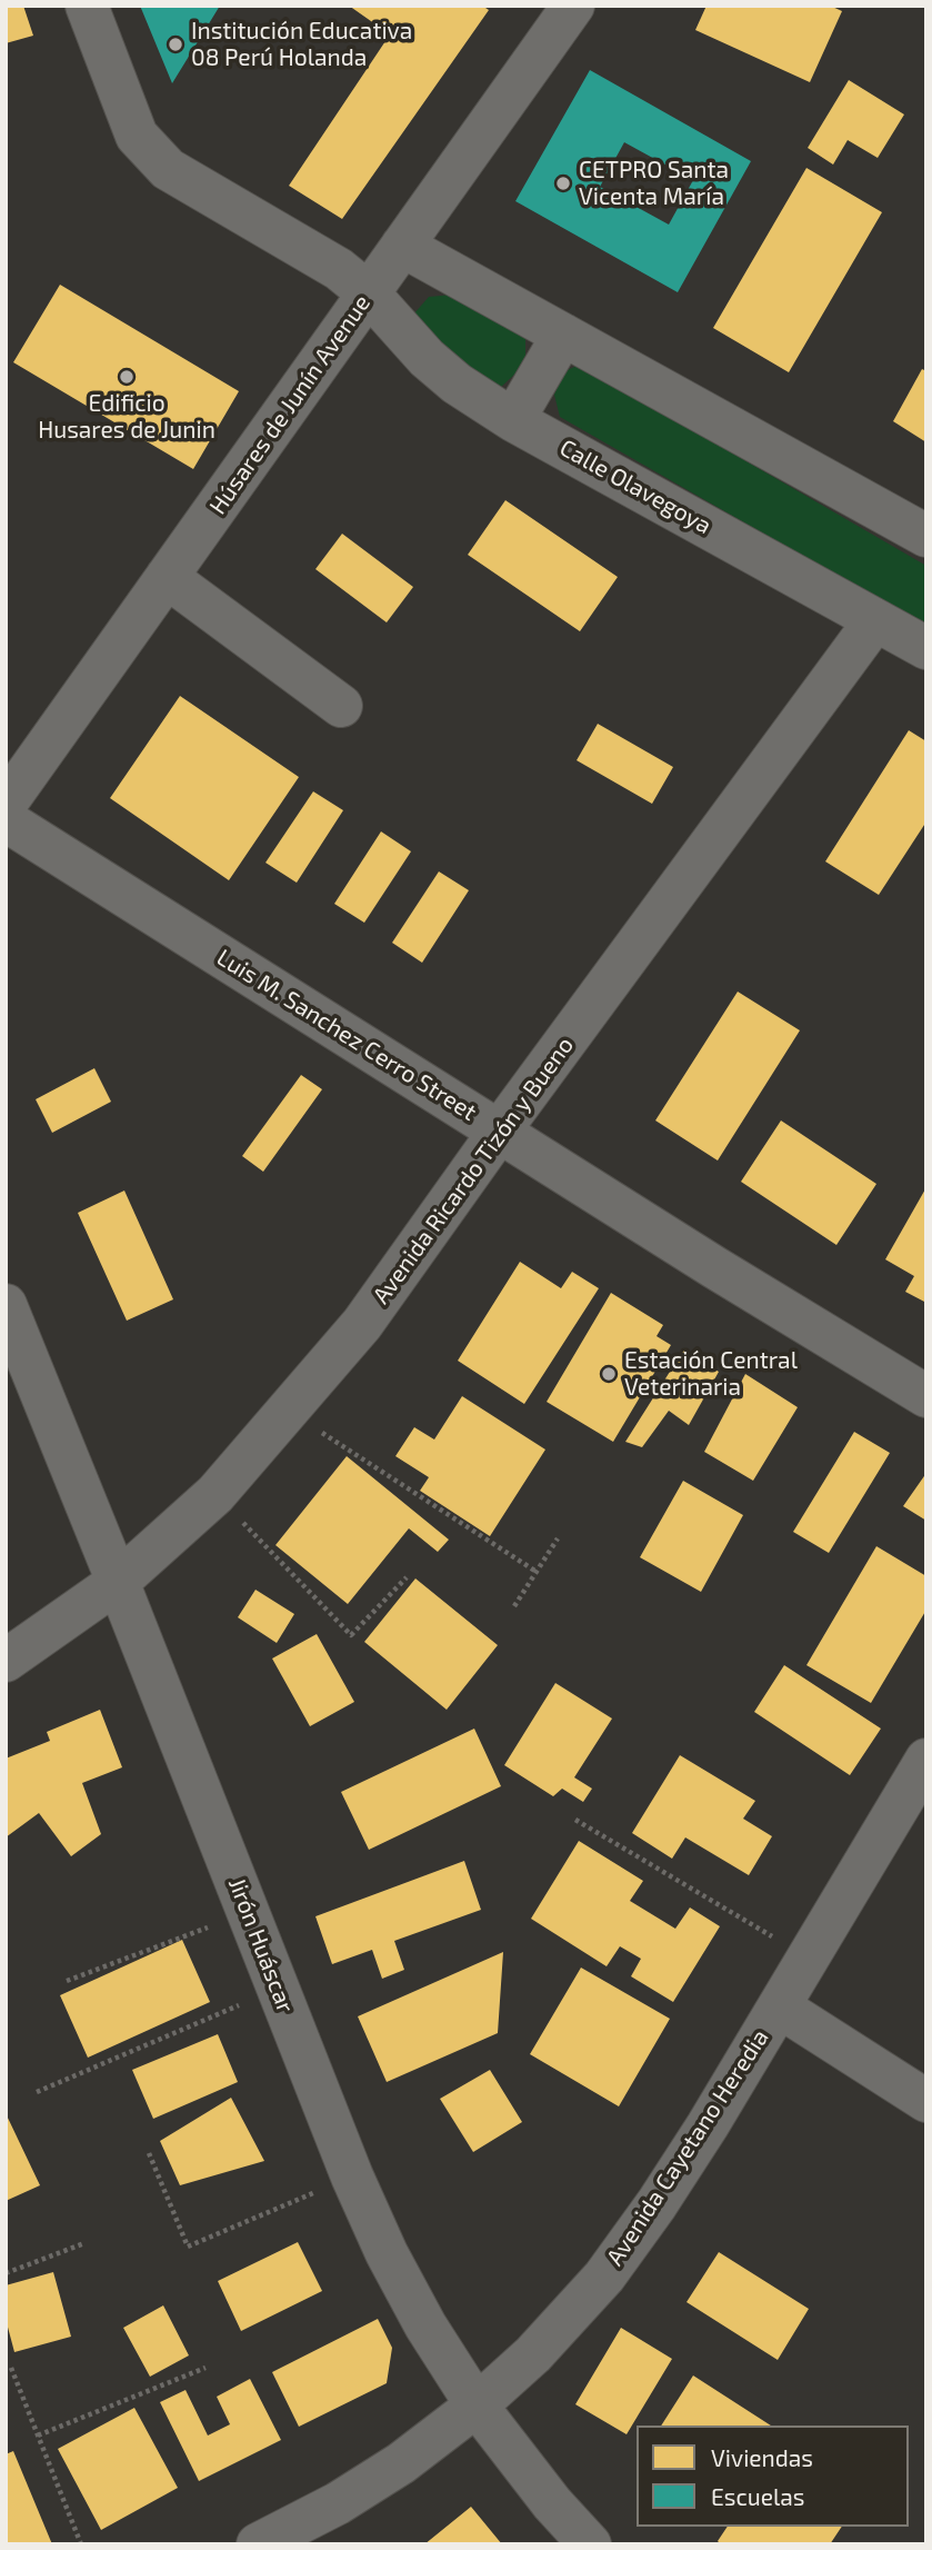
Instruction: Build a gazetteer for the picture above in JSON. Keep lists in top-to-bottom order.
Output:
{
  "streets": {
    "street": [
      "Húsares de Junín Avenue",
      "Calle Olavegoya",
      "Luis M. Sanchez Cerro Street",
      "Avenida Ricardo Tizón y Bueno",
      "Jirón Huáscar",
      "Avenida Cayetano Heredia"
    ]
  },
  "crossings": [
    ["Húsares de Junín Avenue", "Calle Olavegoya"],
    ["Calle Olavegoya", "Avenida Ricardo Tizón y Bueno"],
    ["Luis M. Sanchez Cerro Street", "Avenida Ricardo Tizón y Bueno"],
    ["Avenida Ricardo Tizón y Bueno", "Jirón Huáscar"],
    ["Jirón Huáscar", "Avenida Cayetano Heredia"]
  ],
  "places": [
    "Institución Educativa 08 Perú Holanda",
    "CETPRO Santa Vicenta María",
    "Edificio Husares de Junin",
    "Estación Central Veterinaria"
  ],
  "legend": ["Viviendas", "Escuelas"]
}
